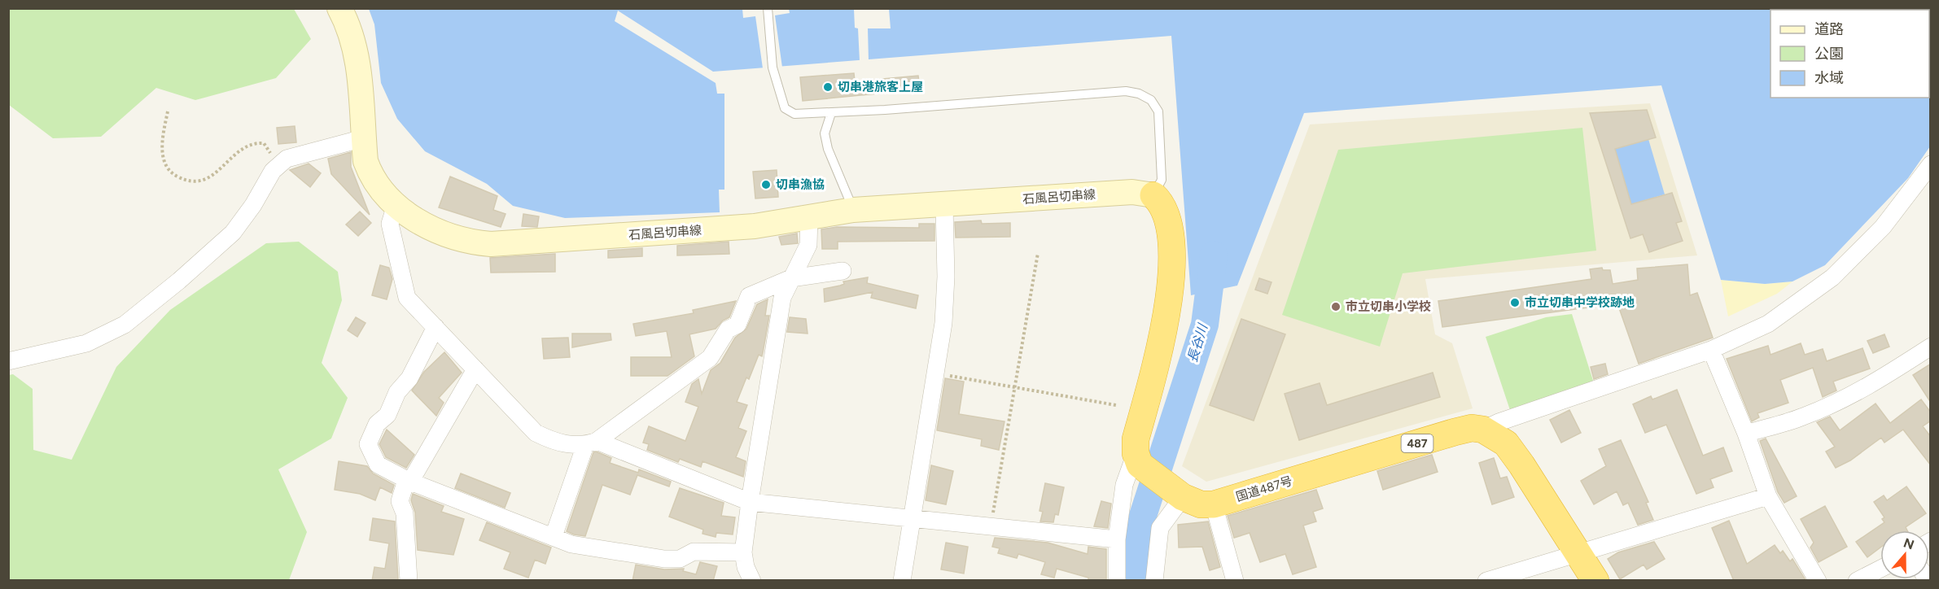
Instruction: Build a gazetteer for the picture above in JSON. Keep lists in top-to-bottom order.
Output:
{
  "streets": {
    "highway": ["487", "国道487号"],
    "main road": ["石風呂切串線"]
  },
  "water": ["長谷川"],
  "places": [
    "切串港旅客上屋",
    "切串漁協",
    "市立切串中学校跡地",
    "市立切串小学校"
  ],
  "legend": ["道路", "公園", "水域"],
  "north": "top"
}
